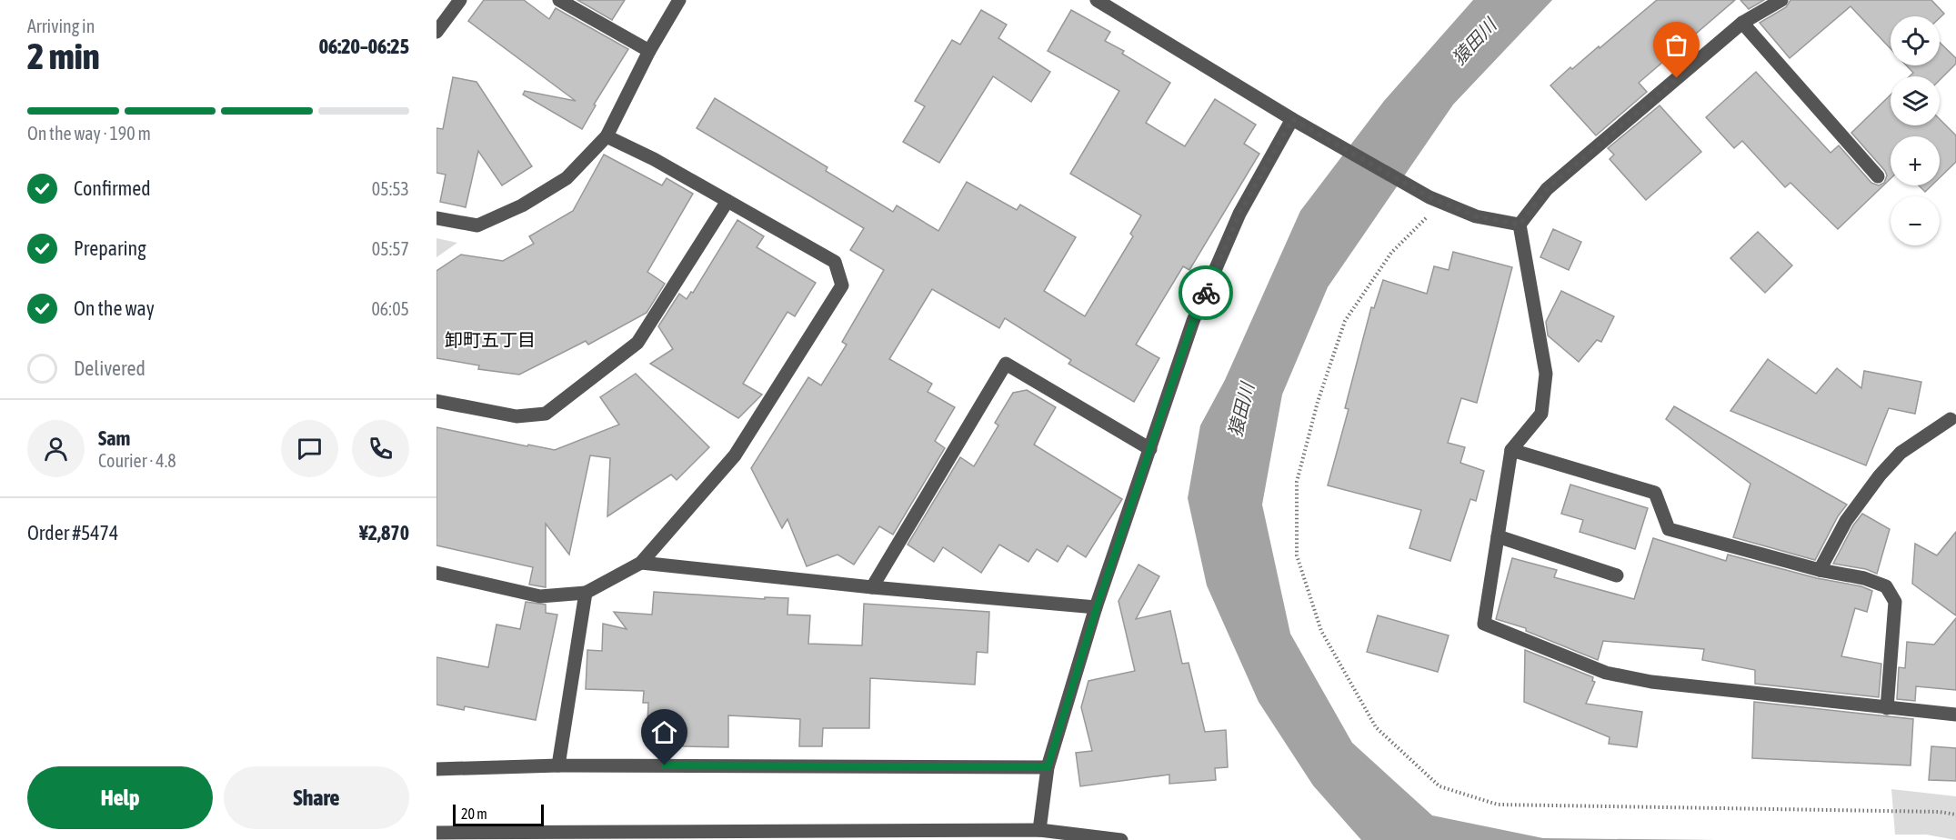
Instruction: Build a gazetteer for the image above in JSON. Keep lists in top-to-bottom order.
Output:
{
  "districts": ["卸町五丁目"],
  "water": ["猿田川"],
  "scale_bar": "20 m",
  "page": {
    "heading": ["2 min", "Arriving in", "06:20–06:25"],
    "panel": [
      "Sam",
      "Courier · 4.8",
      "Order #5474",
      "¥2,870"
    ],
    "map_buttons": ["+", "−"],
    "bar": "On the way · 190 m",
    "list": [
      ["Confirmed", "05:53"],
      ["Preparing", "05:57"],
      ["On the way", "06:05"],
      "Delivered"
    ],
    "buttons": ["Help", "Share"],
    "scale": "20 m"
  }
}
